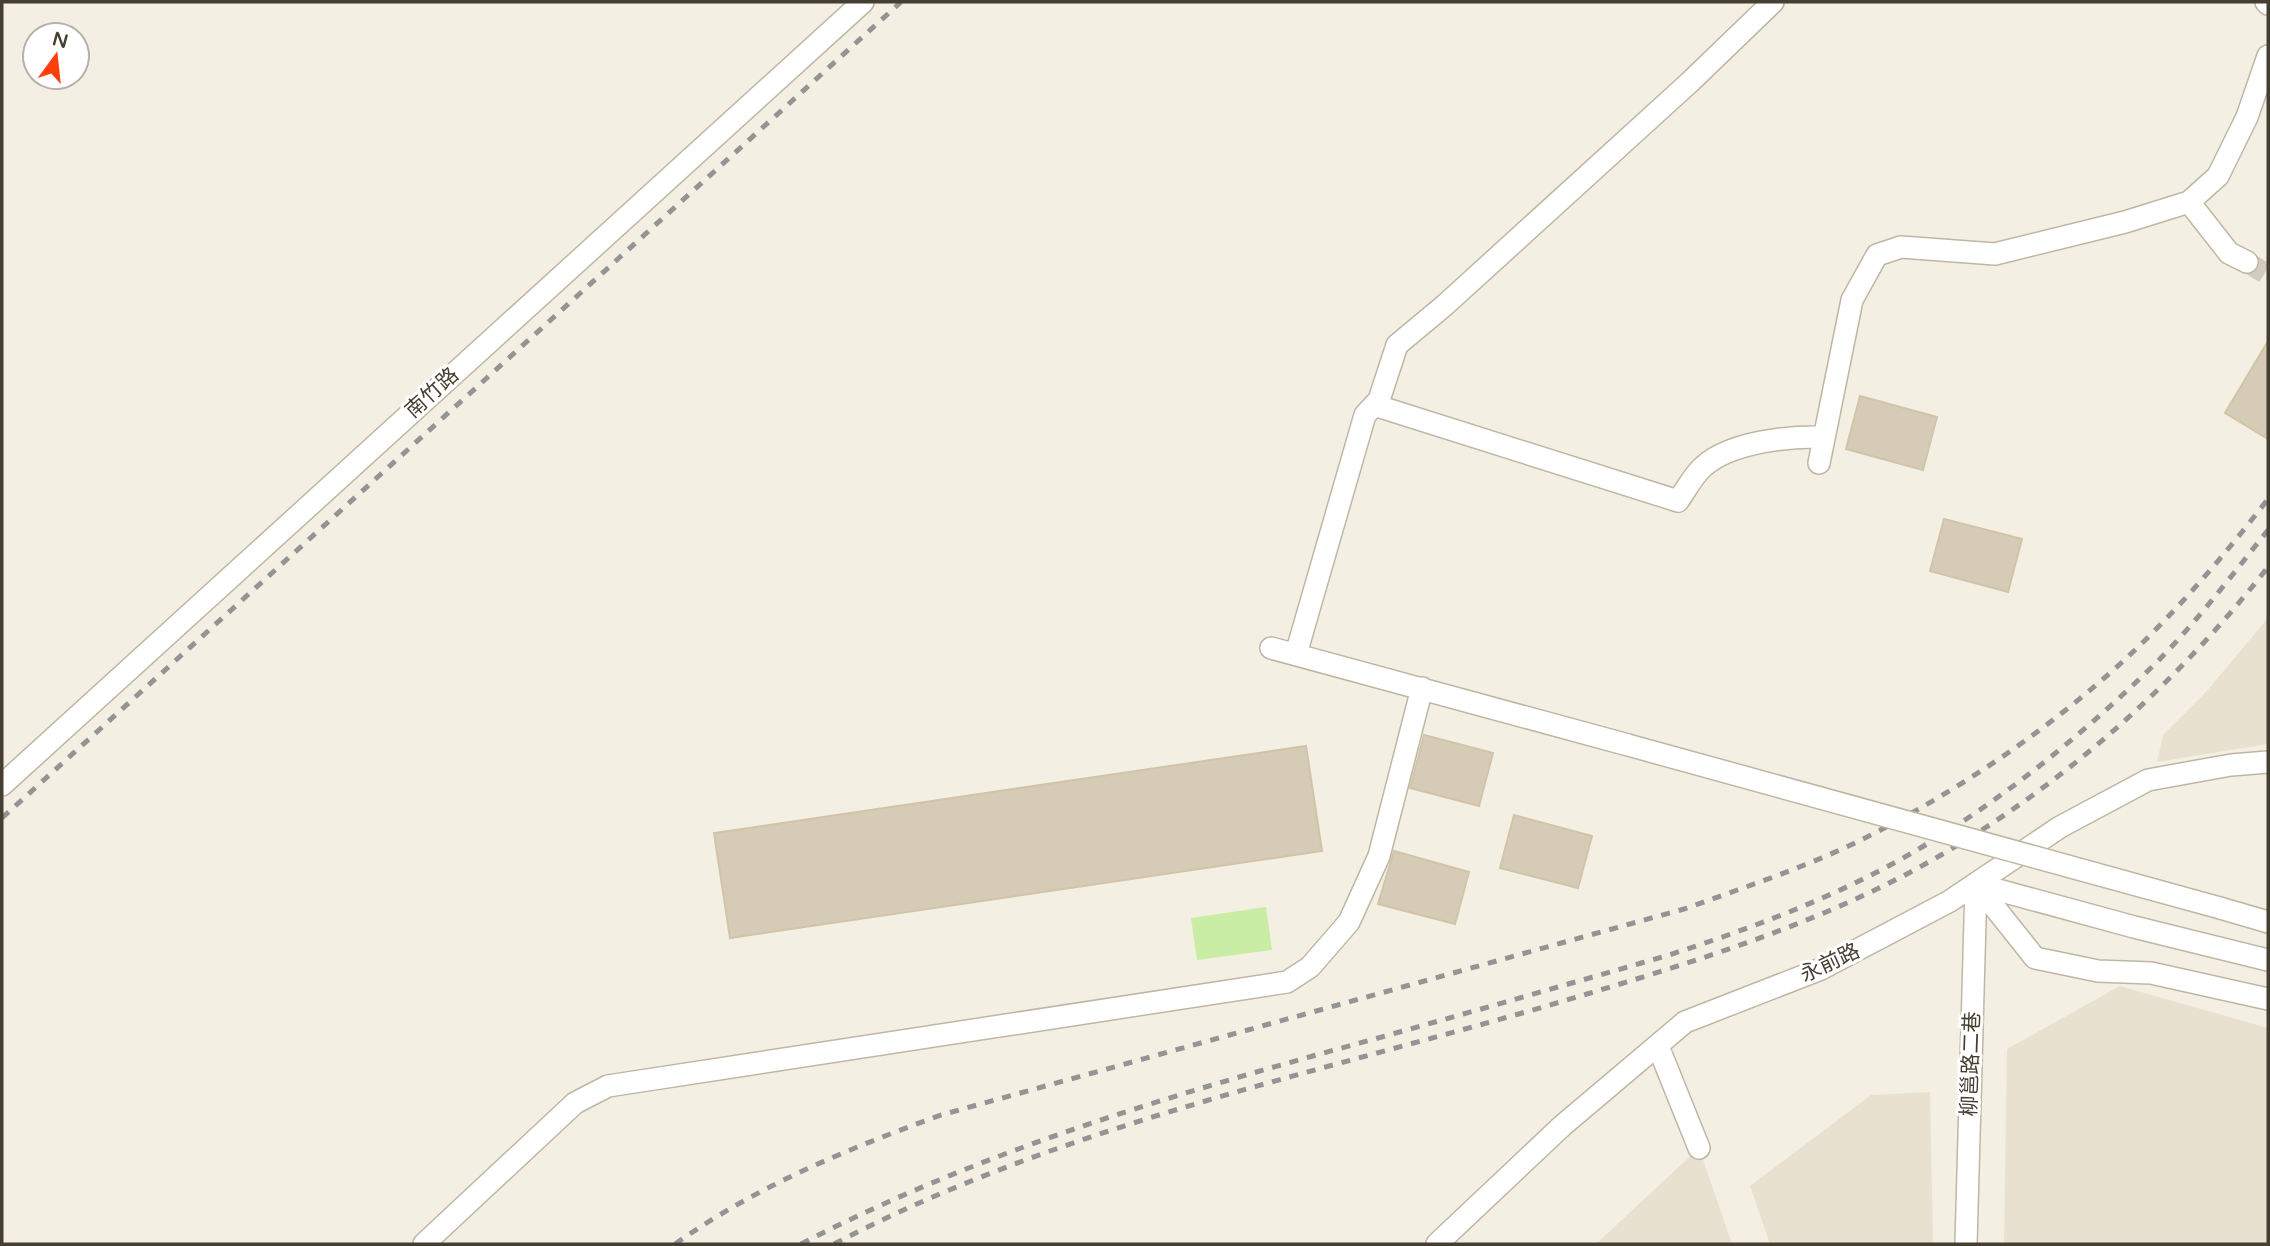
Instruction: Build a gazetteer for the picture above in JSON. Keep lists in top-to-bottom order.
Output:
{
  "streets": {
    "street": ["南竹路", "永前路", "柳邕路二巷"]
  },
  "crossings": [
    ["永前路", "柳邕路二巷"]
  ],
  "north": "top"
}
